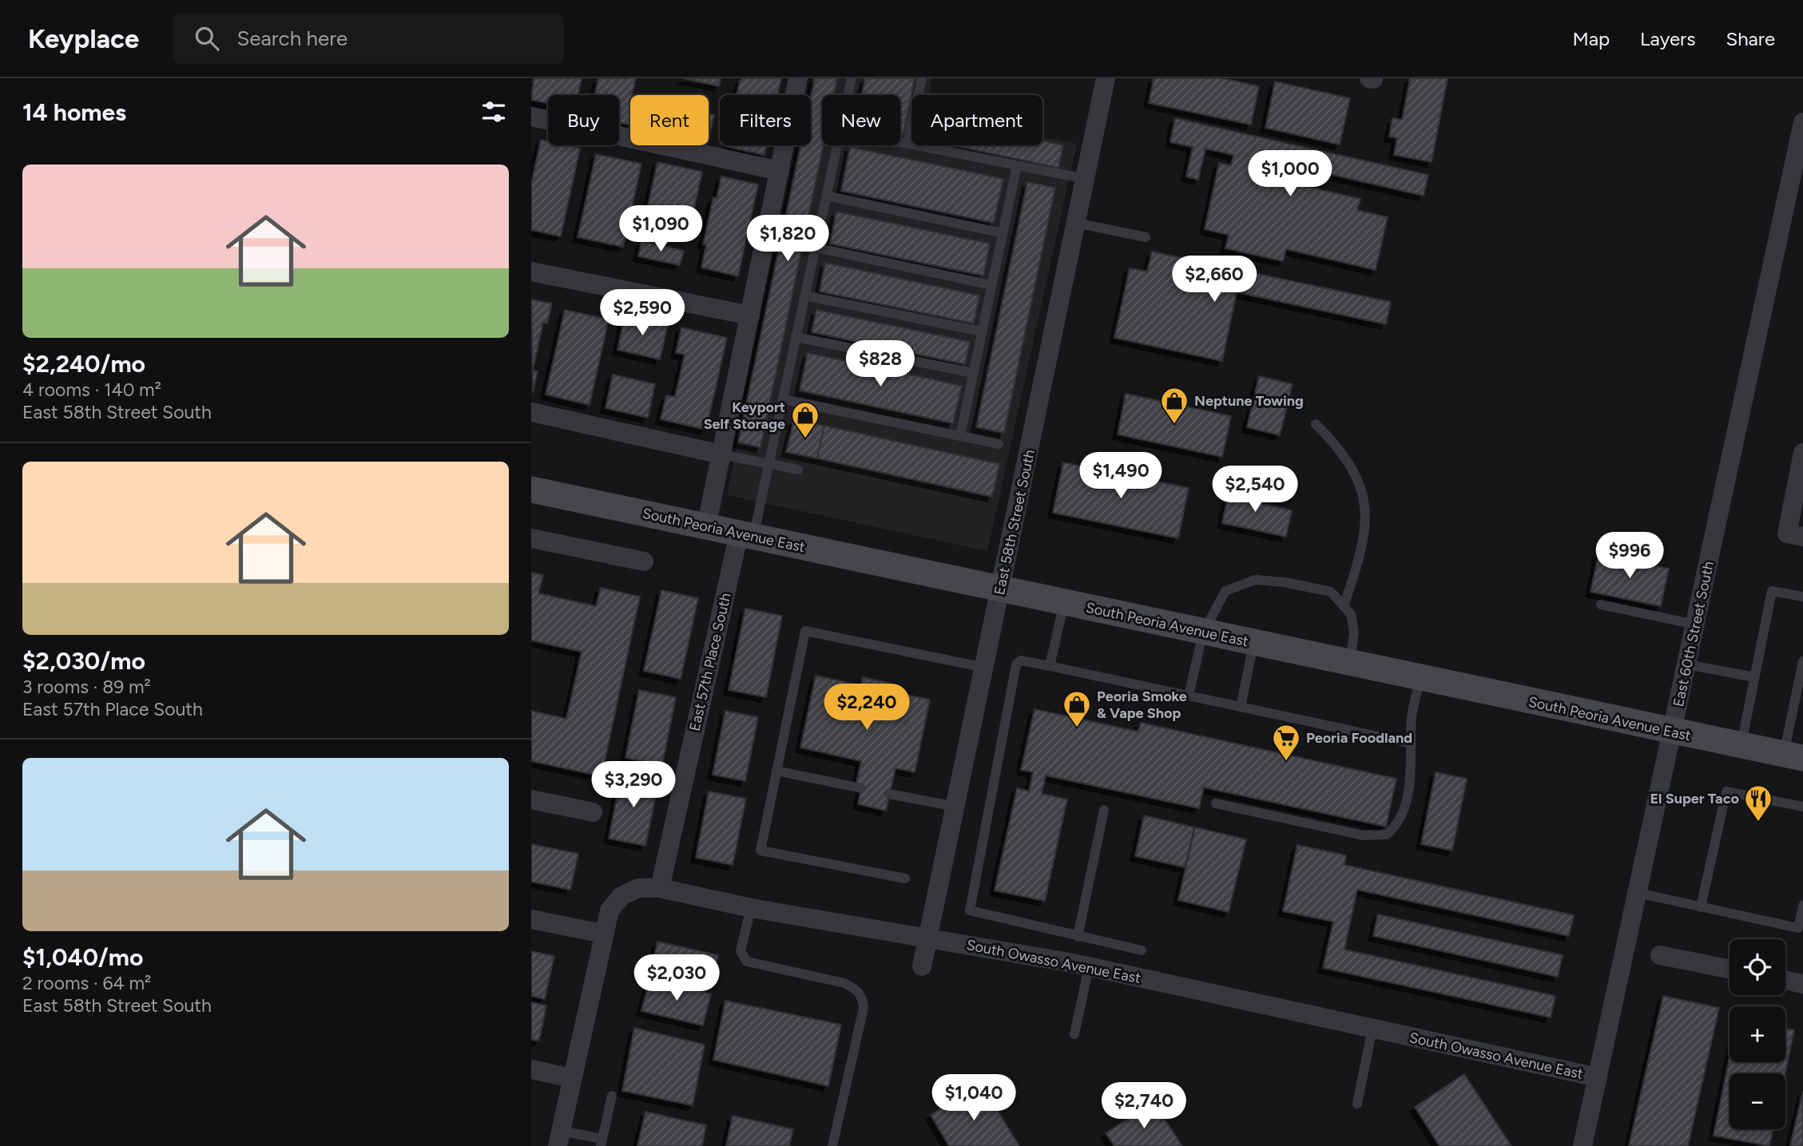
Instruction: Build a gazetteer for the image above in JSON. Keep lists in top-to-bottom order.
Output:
{
  "streets": {
    "main road": ["South Peoria Avenue East"],
    "street": [
      "East 58th Street South",
      "East 60th Street South",
      "East 57th Place South",
      "South Owasso Avenue East"
    ]
  },
  "crossings": [
    ["East 58th Street South", "South Peoria Avenue East"],
    ["East 58th Street South", "South Owasso Avenue East"],
    ["South Peoria Avenue East", "East 60th Street South"],
    ["South Peoria Avenue East", "East 57th Place South"],
    ["East 60th Street South", "South Owasso Avenue East"],
    ["East 57th Place South", "South Owasso Avenue East"]
  ],
  "places": {
    "shop": ["Neptune Towing", "Keyport Self Storage", "Peoria Smoke & Vape Shop"],
    "supermarket": ["Peoria Foodland"],
    "restaurant": ["El Super Taco"]
  },
  "page": {
    "header": "Keyplace",
    "search": "Search here",
    "nav": ["Map", "Layers", "Share"],
    "heading": "14 homes",
    "chip": [
      "Buy",
      "Rent",
      "Filters",
      "New",
      "Apartment"
    ],
    "list": [
      {
        "name": "$2,240/mo",
        "note": "4 rooms · 140 m² · East 58th Street South"
      },
      {
        "name": "$2,030/mo",
        "note": "3 rooms · 89 m² · East 57th Place South"
      },
      {
        "name": "$1,040/mo",
        "note": "2 rooms · 64 m² · East 58th Street South"
      }
    ],
    "price": [
      "$1,000",
      "$1,090",
      "$1,820",
      "$2,660",
      "$2,590",
      "$828",
      "$1,490",
      "$2,540",
      "$996",
      "$2,240",
      "$3,290",
      "$2,030",
      "$1,040",
      "$2,740"
    ],
    "map_buttons": ["+", "−"]
  }
}
